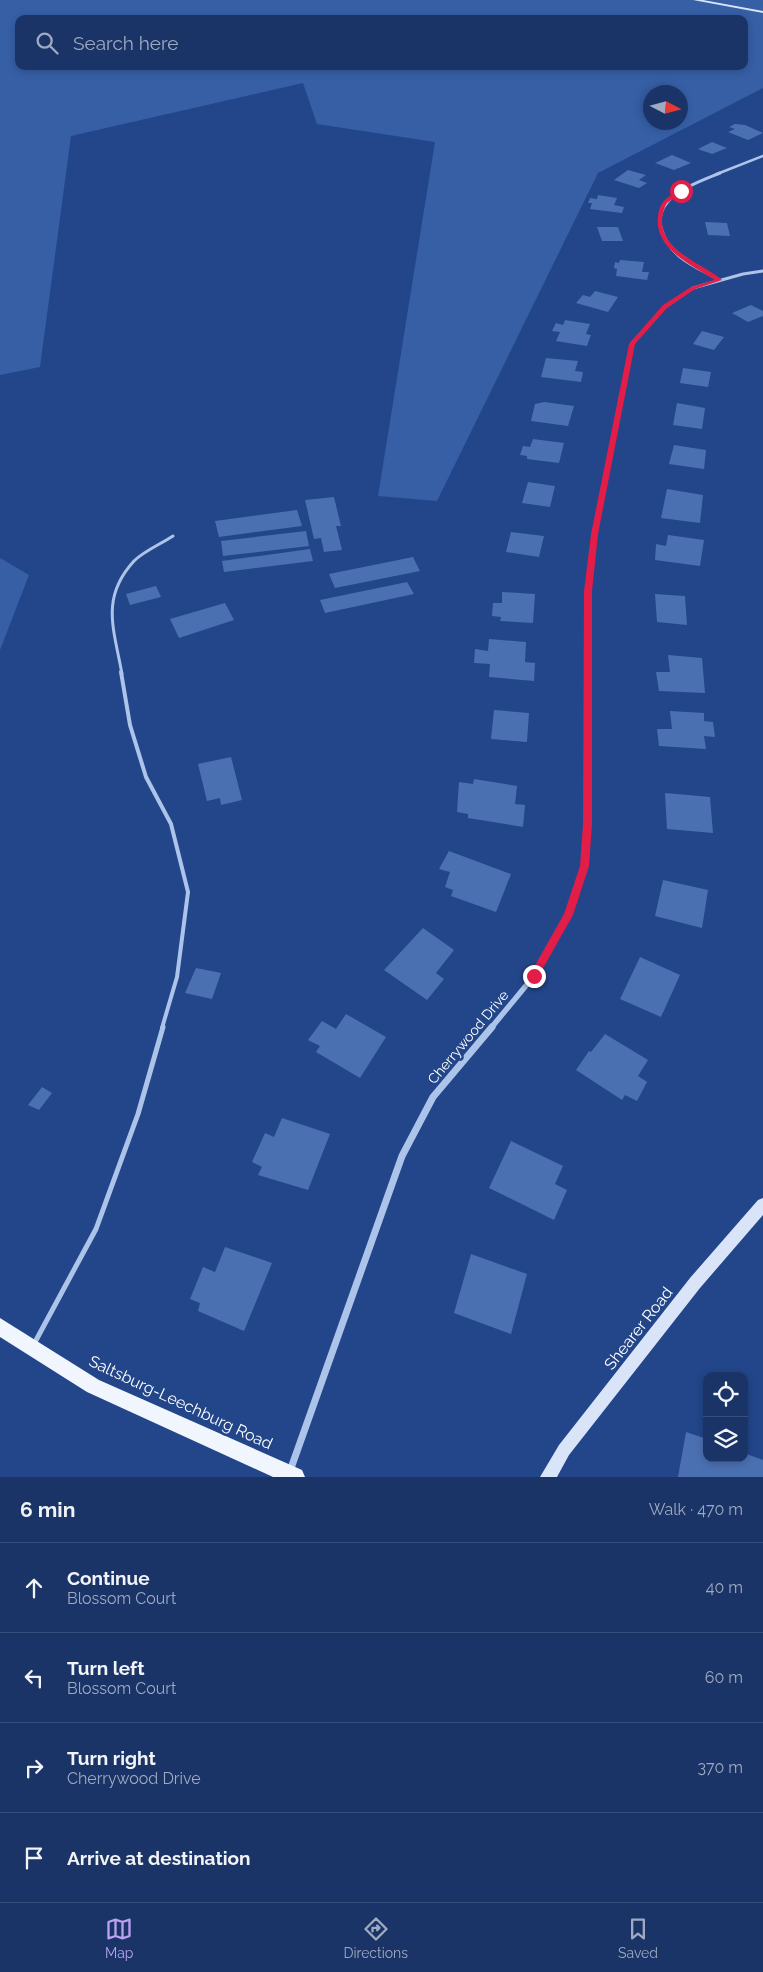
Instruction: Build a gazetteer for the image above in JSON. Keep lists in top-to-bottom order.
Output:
{
  "streets": {
    "main road": ["Saltsburg-Leechburg Road"],
    "street": ["Cherrywood Drive", "Shearer Road"]
  },
  "crossings": [
    ["Cherrywood Drive", "Saltsburg-Leechburg Road"]
  ],
  "north": "right",
  "page": {
    "search": "Search here",
    "heading": ["6 min", "Walk · 470 m"],
    "list": [
      ["Continue", "Blossom Court", "40 m"],
      ["Turn left", "Blossom Court", "60 m"],
      ["Turn right", "Cherrywood Drive", "370 m"],
      "Arrive at destination"
    ],
    "nav": ["Map", "Directions", "Saved"]
  }
}
